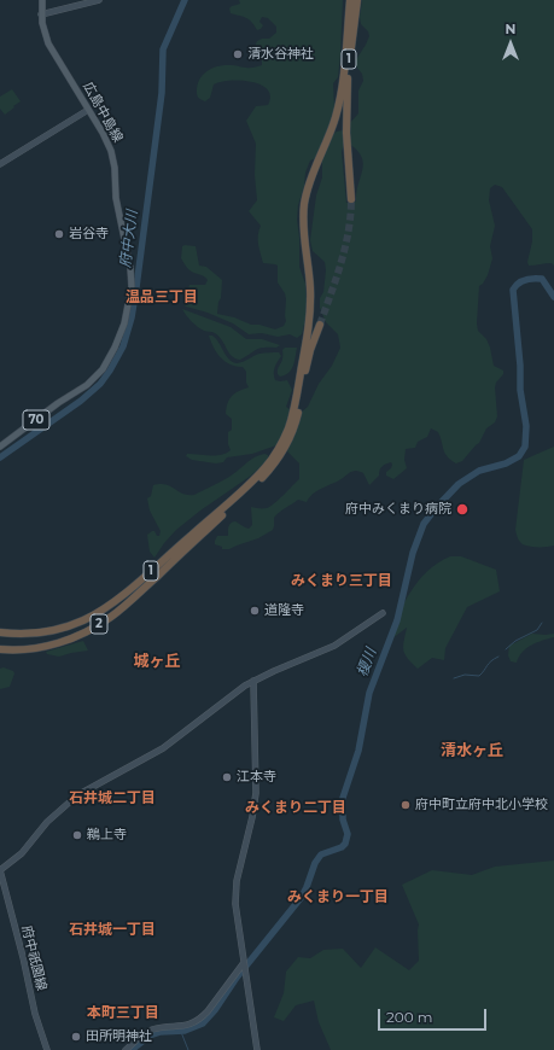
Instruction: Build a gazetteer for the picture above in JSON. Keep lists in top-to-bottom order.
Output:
{
  "streets": {
    "highway": ["1", "2"],
    "main road": ["広島中島線", "70"],
    "street": ["府中祇園線"]
  },
  "crossings": [
    ["1", "2"]
  ],
  "districts": [
    "温品三丁目",
    "みくまり三丁目",
    "城ヶ丘",
    "清水ヶ丘",
    "石井城二丁目",
    "みくまり二丁目",
    "みくまり一丁目",
    "石井城一丁目",
    "本町三丁目"
  ],
  "water": ["府中大川", "榎川"],
  "places": [
    "清水谷神社",
    "岩谷寺",
    "府中みくまり病院",
    "道隆寺",
    "江本寺",
    "府中町立府中北小学校",
    "鵜上寺",
    "田所明神社"
  ],
  "scale_bar": "200 m",
  "north": "top"
}
